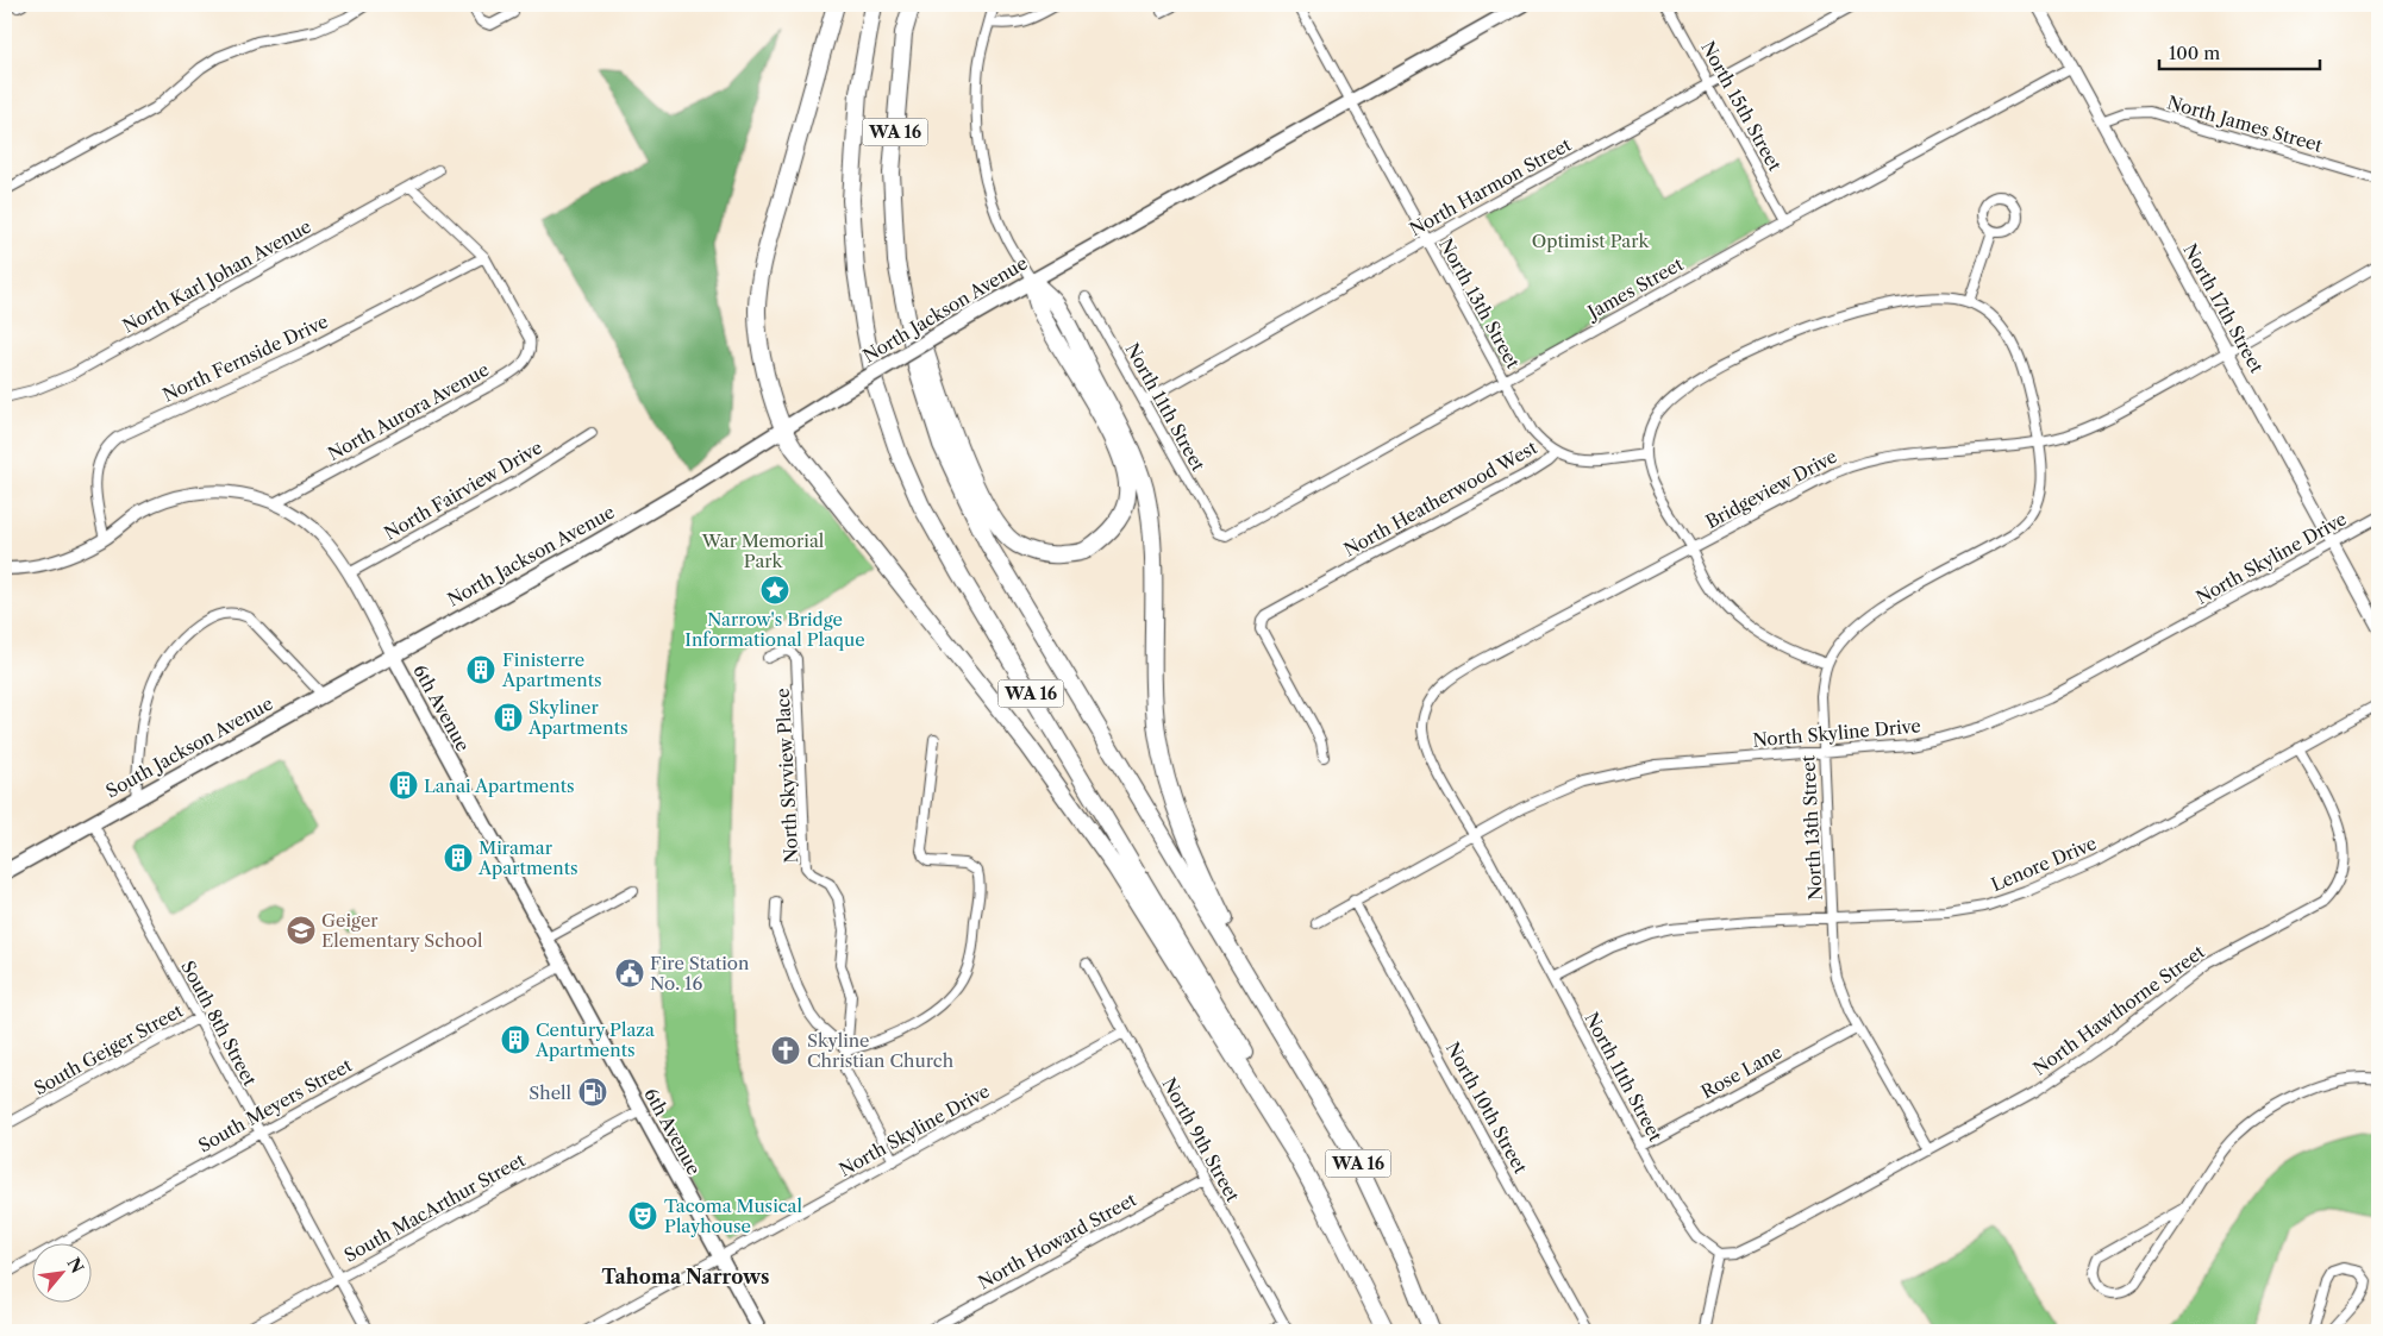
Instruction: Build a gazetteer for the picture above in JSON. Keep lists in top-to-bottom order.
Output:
{
  "streets": {
    "highway": ["WA 16"],
    "main road": ["North Jackson Avenue", "6th Avenue", "South Jackson Avenue"],
    "street": [
      "North 15th Street",
      "North James Street",
      "North Harmon Street",
      "North Karl Johan Avenue",
      "James Street",
      "North 13th Street",
      "North 17th Street",
      "North Fernside Drive",
      "North 11th Street",
      "North Aurora Avenue",
      "Bridgeview Drive",
      "North Fairview Drive",
      "North Heatherwood West",
      "North Skyline Drive",
      "North Skyview Place",
      "Lenore Drive",
      "North Hawthorne Street",
      "South 8th Street",
      "South Geiger Street",
      "Rose Lane",
      "South Meyers Street",
      "North 10th Street",
      "North 9th Street",
      "South MacArthur Street",
      "North Howard Street"
    ]
  },
  "crossings": [
    ["North 15th Street", "North Harmon Street"],
    ["North 15th Street", "James Street"],
    ["North James Street", "North 17th Street"],
    ["North Harmon Street", "North 13th Street"],
    ["North Harmon Street", "North 11th Street"],
    ["James Street", "North 13th Street"],
    ["James Street", "North 17th Street"],
    ["James Street", "North 11th Street"],
    ["North 13th Street", "North Jackson Avenue"],
    ["North 13th Street", "North Heatherwood West"],
    ["North 13th Street", "North Skyline Drive"],
    ["North 13th Street", "Lenore Drive"],
    ["North 13th Street", "North Hawthorne Street"],
    ["North 13th Street", "Rose Lane"],
    ["North 17th Street", "Bridgeview Drive"],
    ["North 17th Street", "North Skyline Drive"],
    ["North Jackson Avenue", "6th Avenue"],
    ["North Jackson Avenue", "South Jackson Avenue"],
    ["North Fernside Drive", "North Aurora Avenue"],
    ["North Fernside Drive", "6th Avenue"],
    ["North 11th Street", "Bridgeview Drive"],
    ["North 11th Street", "North Skyline Drive"],
    ["North 11th Street", "Lenore Drive"],
    ["North 11th Street", "North Hawthorne Street"],
    ["North 11th Street", "Rose Lane"],
    ["North Aurora Avenue", "6th Avenue"],
    ["Bridgeview Drive", "North Skyline Drive"],
    ["North Fairview Drive", "6th Avenue"],
    ["North Skyline Drive", "6th Avenue"],
    ["North Skyline Drive", "North Skyview Place"],
    ["North Skyline Drive", "North 10th Street"],
    ["North Skyline Drive", "North 9th Street"],
    ["6th Avenue", "South Jackson Avenue"],
    ["6th Avenue", "South Meyers Street"],
    ["6th Avenue", "South MacArthur Street"],
    ["South Jackson Avenue", "South 8th Street"],
    ["Lenore Drive", "North Hawthorne Street"],
    ["South 8th Street", "South Geiger Street"],
    ["South 8th Street", "South Meyers Street"],
    ["South 8th Street", "South MacArthur Street"],
    ["North 9th Street", "North Howard Street"]
  ],
  "districts": ["Tahoma Narrows"],
  "parks": ["Optimist Park", "War Memorial Park"],
  "places": {
    "place": ["Narrow's Bridge Informational Plaque"],
    "building": [
      "Finisterre Apartments",
      "Skyliner Apartments",
      "Lanai Apartments",
      "Miramar Apartments",
      "Century Plaza Apartments"
    ],
    "school or university": ["Geiger Elementary School"],
    "public building": ["Fire Station No. 16"],
    "church": ["Skyline Christian Church"],
    "fuel station": ["Shell"],
    "theatre": ["Tacoma Musical Playhouse"]
  },
  "scale_bar": "100 m",
  "north": "top right"
}
